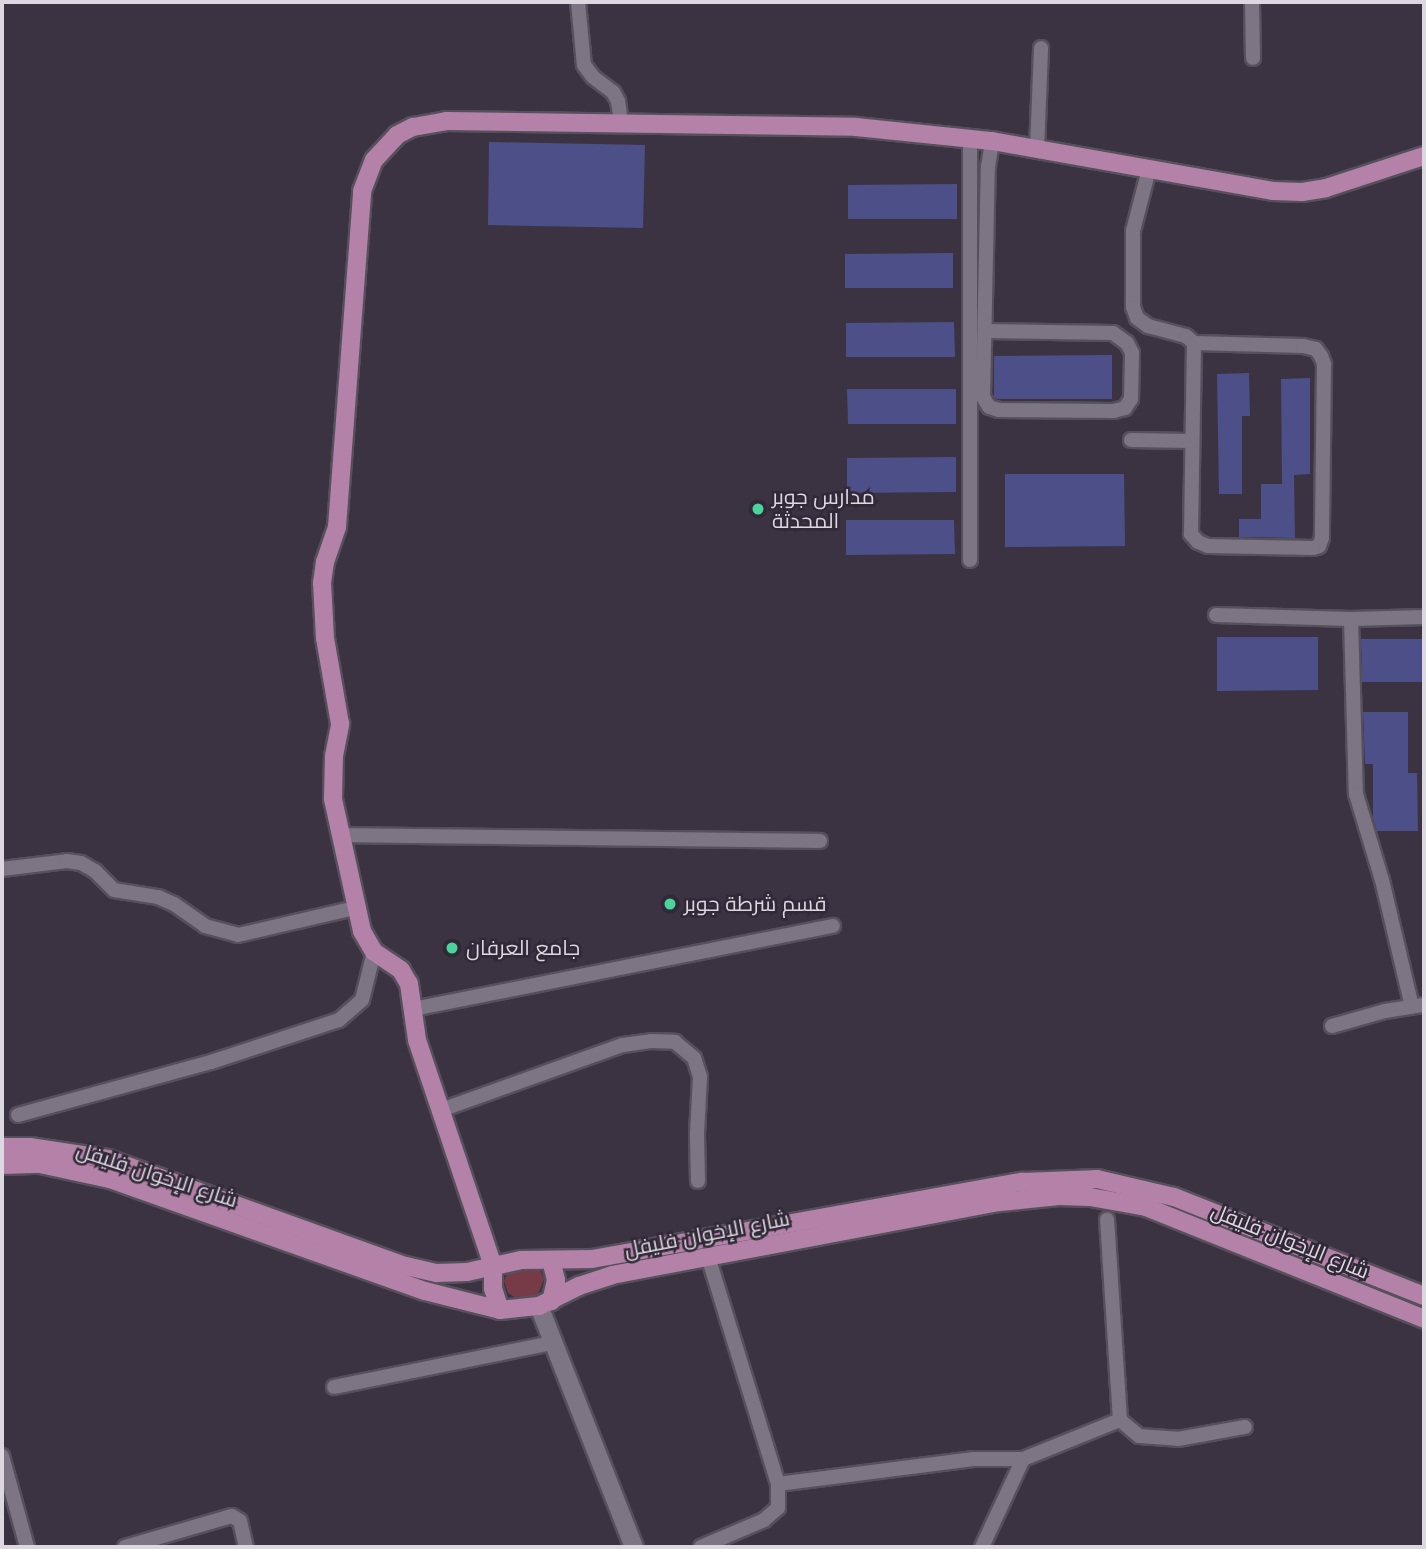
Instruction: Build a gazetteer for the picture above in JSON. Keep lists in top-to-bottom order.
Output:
{
  "streets": {
    "main road": ["شارع الإخوان فليفل"]
  },
  "places": ["مدارس جوبر المحدثة", "قسم شرطة جوبر", "جامع العرفان"]
}
